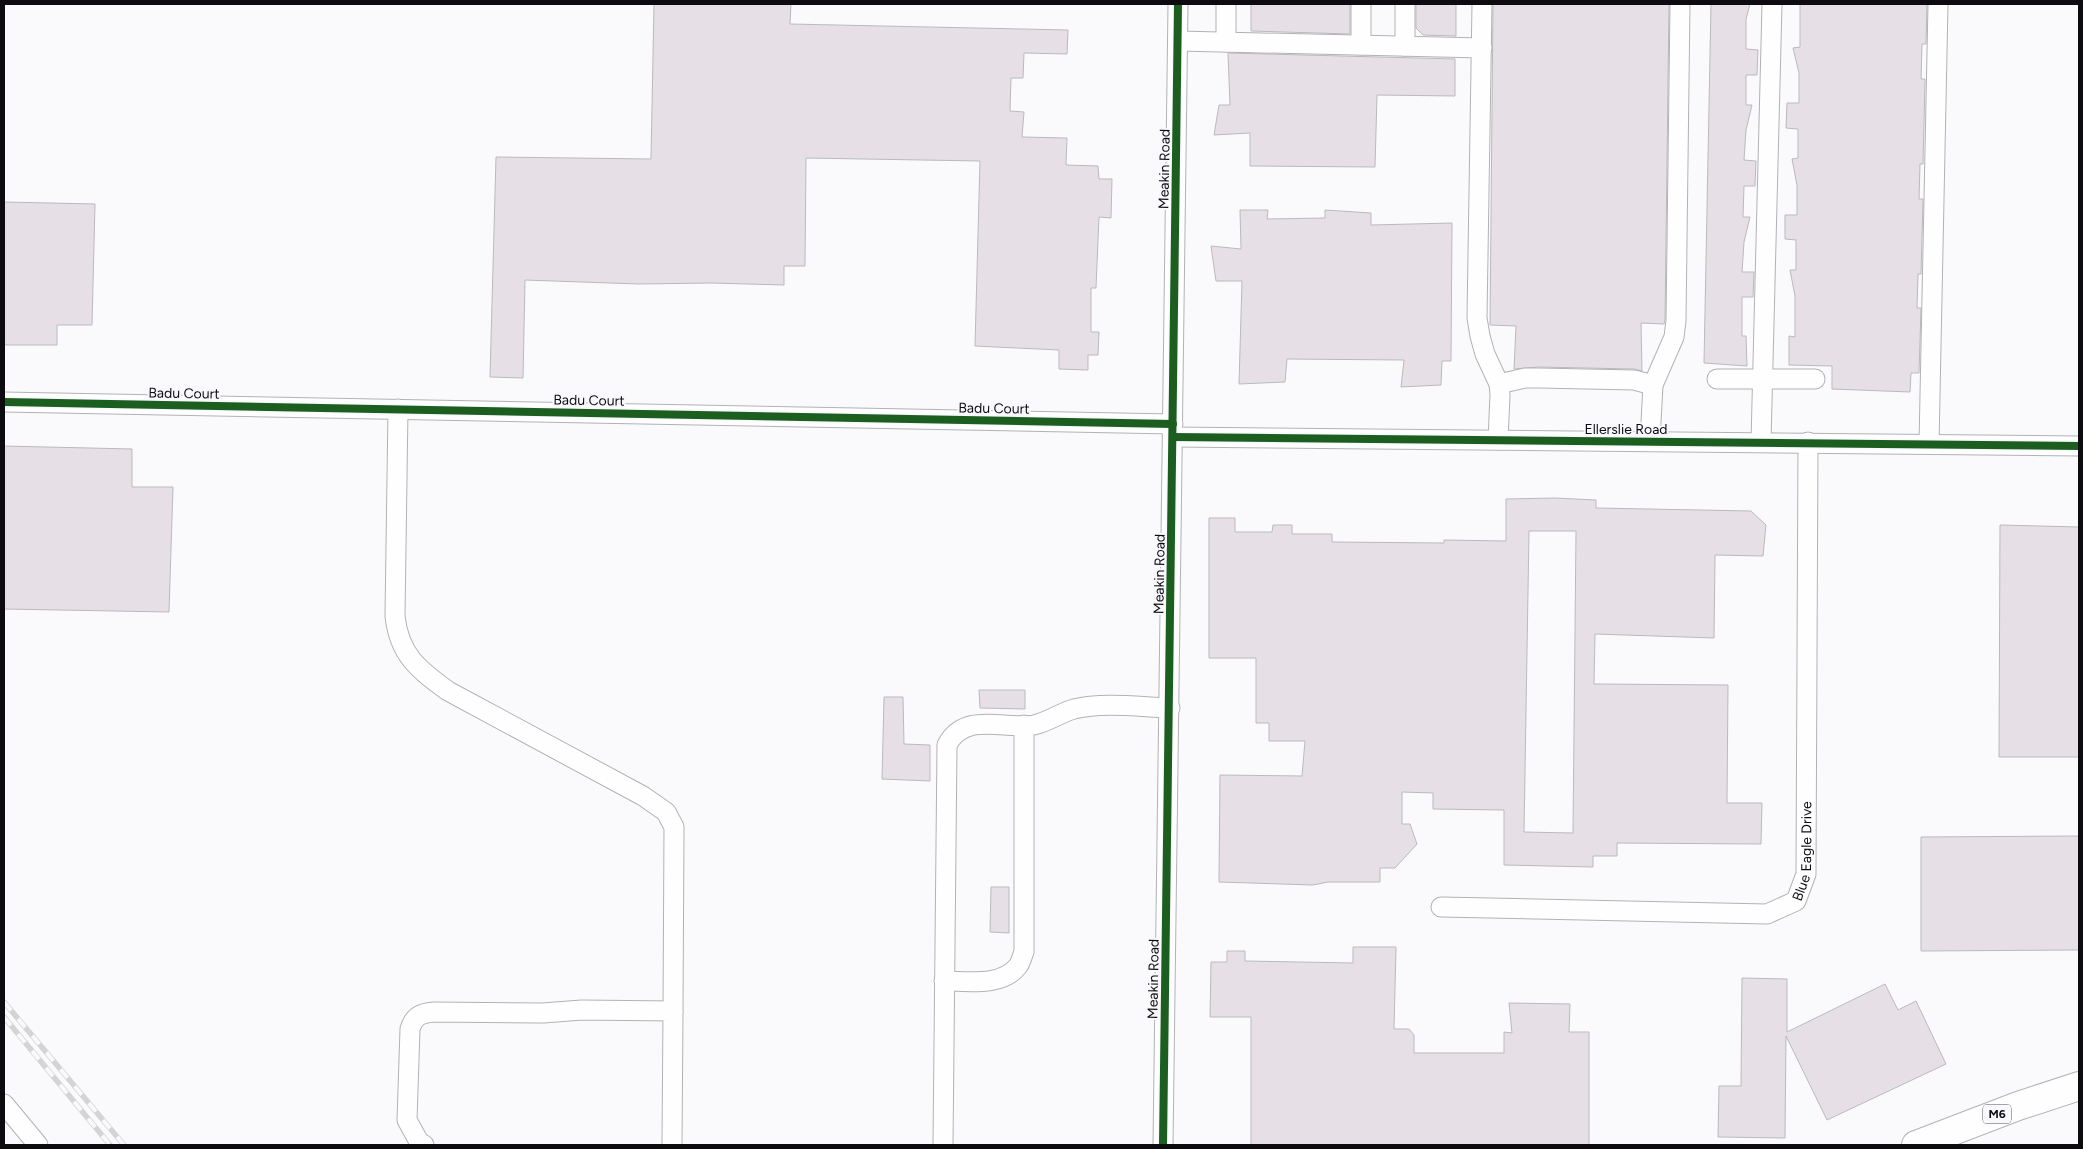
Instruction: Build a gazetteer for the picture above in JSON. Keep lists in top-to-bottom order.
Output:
{
  "streets": {
    "highway": ["M6"],
    "street": [
      "Meakin Road",
      "Badu Court",
      "Ellerslie Road",
      "Blue Eagle Drive"
    ]
  },
  "crossings": [
    ["Meakin Road", "Badu Court"],
    ["Meakin Road", "Ellerslie Road"],
    ["Badu Court", "Ellerslie Road"],
    ["Ellerslie Road", "Blue Eagle Drive"]
  ]
}
